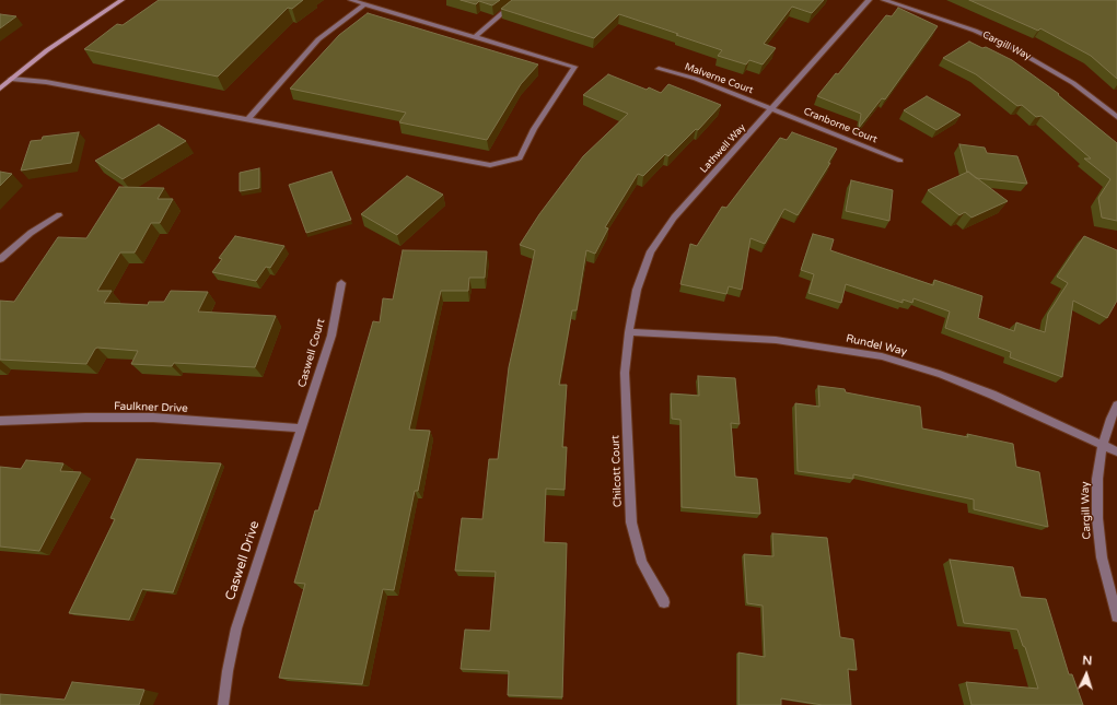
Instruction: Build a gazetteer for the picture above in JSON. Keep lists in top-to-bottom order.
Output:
{
  "streets": {
    "street": [
      "Cargill Way",
      "Malverne Court",
      "Cranborne Court",
      "Lathwell Way",
      "Rundel Way",
      "Caswell Court",
      "Faulkner Drive",
      "Chilcott Court",
      "Caswell Drive"
    ]
  },
  "crossings": [
    ["Cargill Way", "Rundel Way"],
    ["Malverne Court", "Cranborne Court"],
    ["Malverne Court", "Lathwell Way"],
    ["Cranborne Court", "Lathwell Way"],
    ["Lathwell Way", "Rundel Way"],
    ["Lathwell Way", "Chilcott Court"],
    ["Rundel Way", "Chilcott Court"],
    ["Caswell Court", "Faulkner Drive"],
    ["Caswell Court", "Caswell Drive"],
    ["Faulkner Drive", "Caswell Drive"]
  ],
  "north": "top"
}
